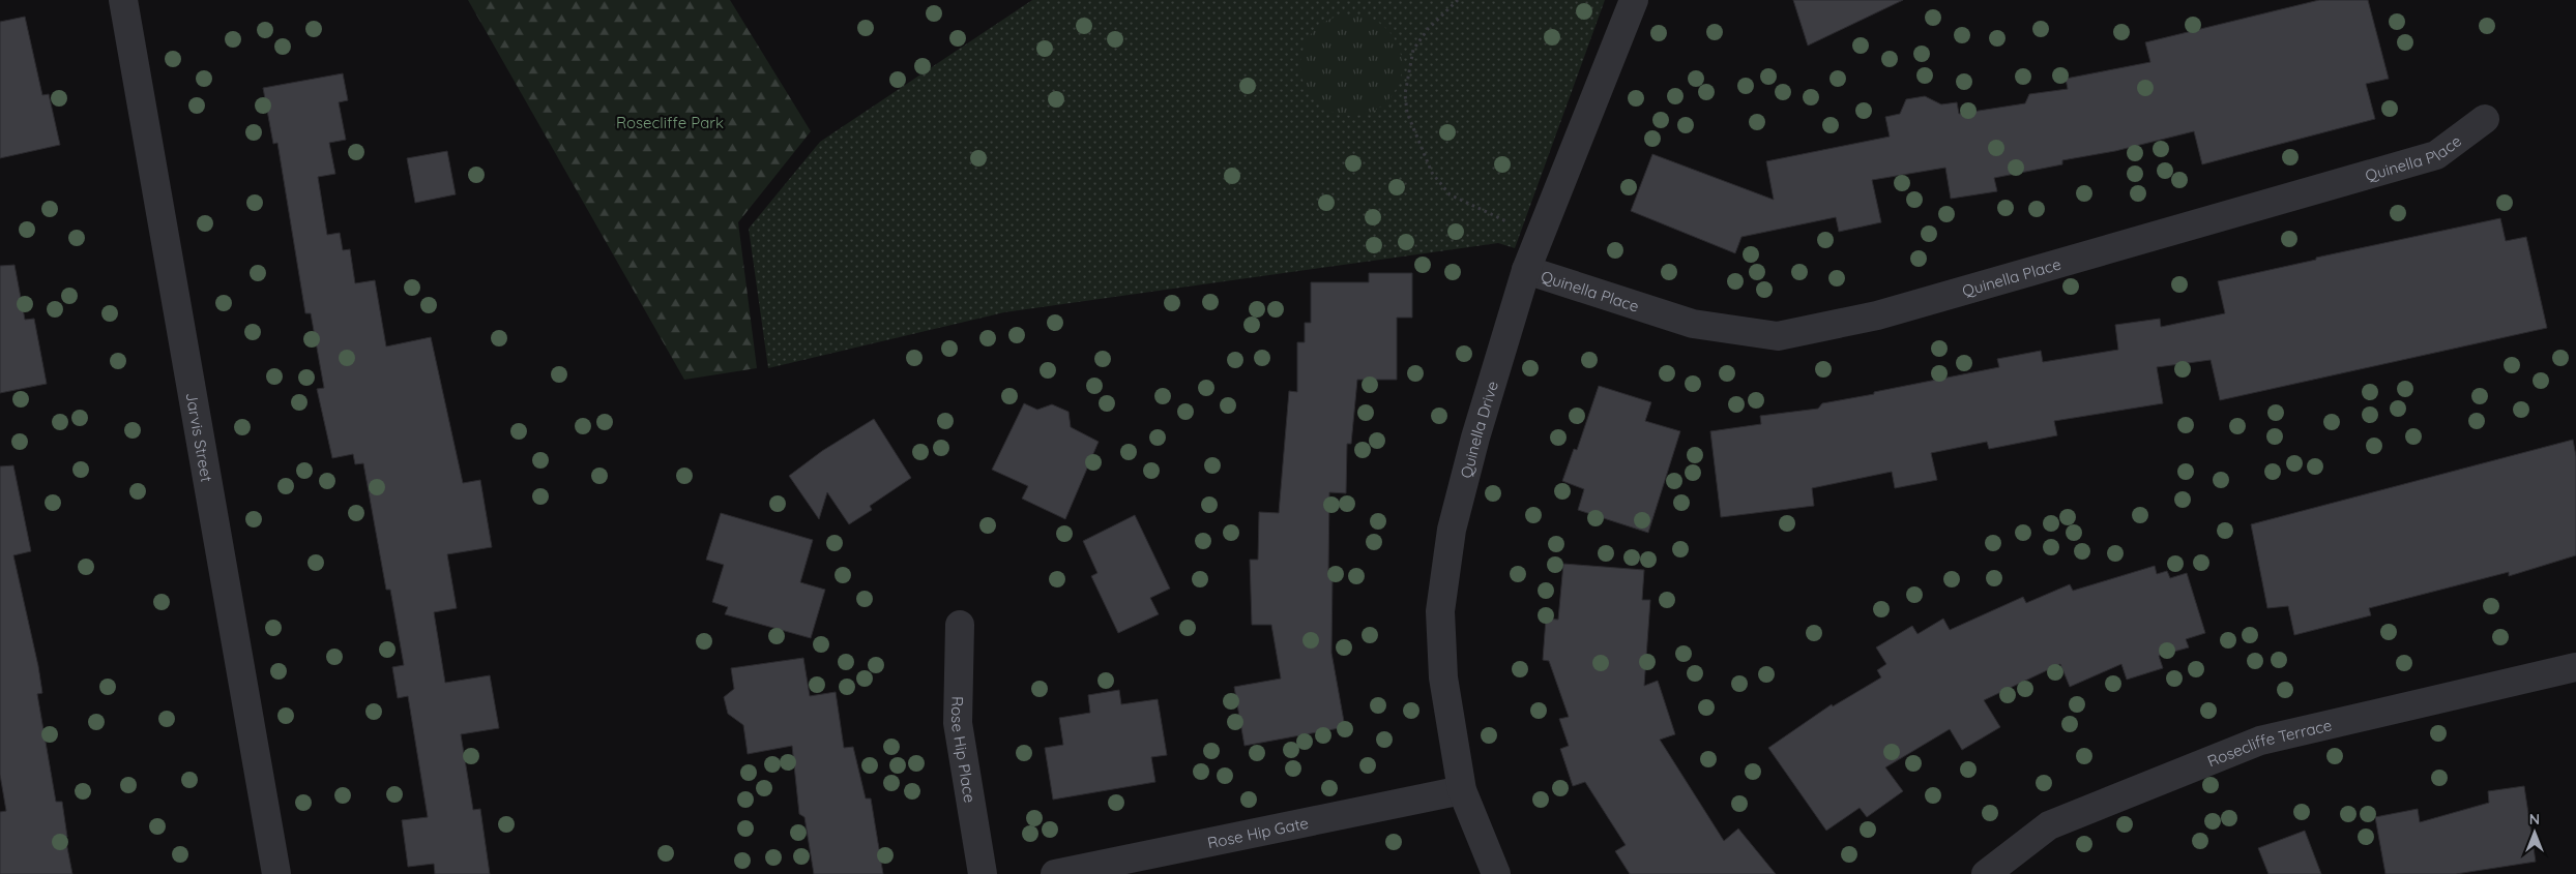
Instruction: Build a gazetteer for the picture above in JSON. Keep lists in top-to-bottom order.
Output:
{
  "streets": {
    "street": [
      "Quinella Place",
      "Quinella Drive",
      "Jarvis Street",
      "Rosecliffe Terrace",
      "Rose Hip Place",
      "Rose Hip Gate"
    ]
  },
  "crossings": [
    ["Quinella Place", "Quinella Drive"],
    ["Quinella Drive", "Rose Hip Gate"]
  ],
  "parks": ["Rosecliffe Park"],
  "north": "top"
}
